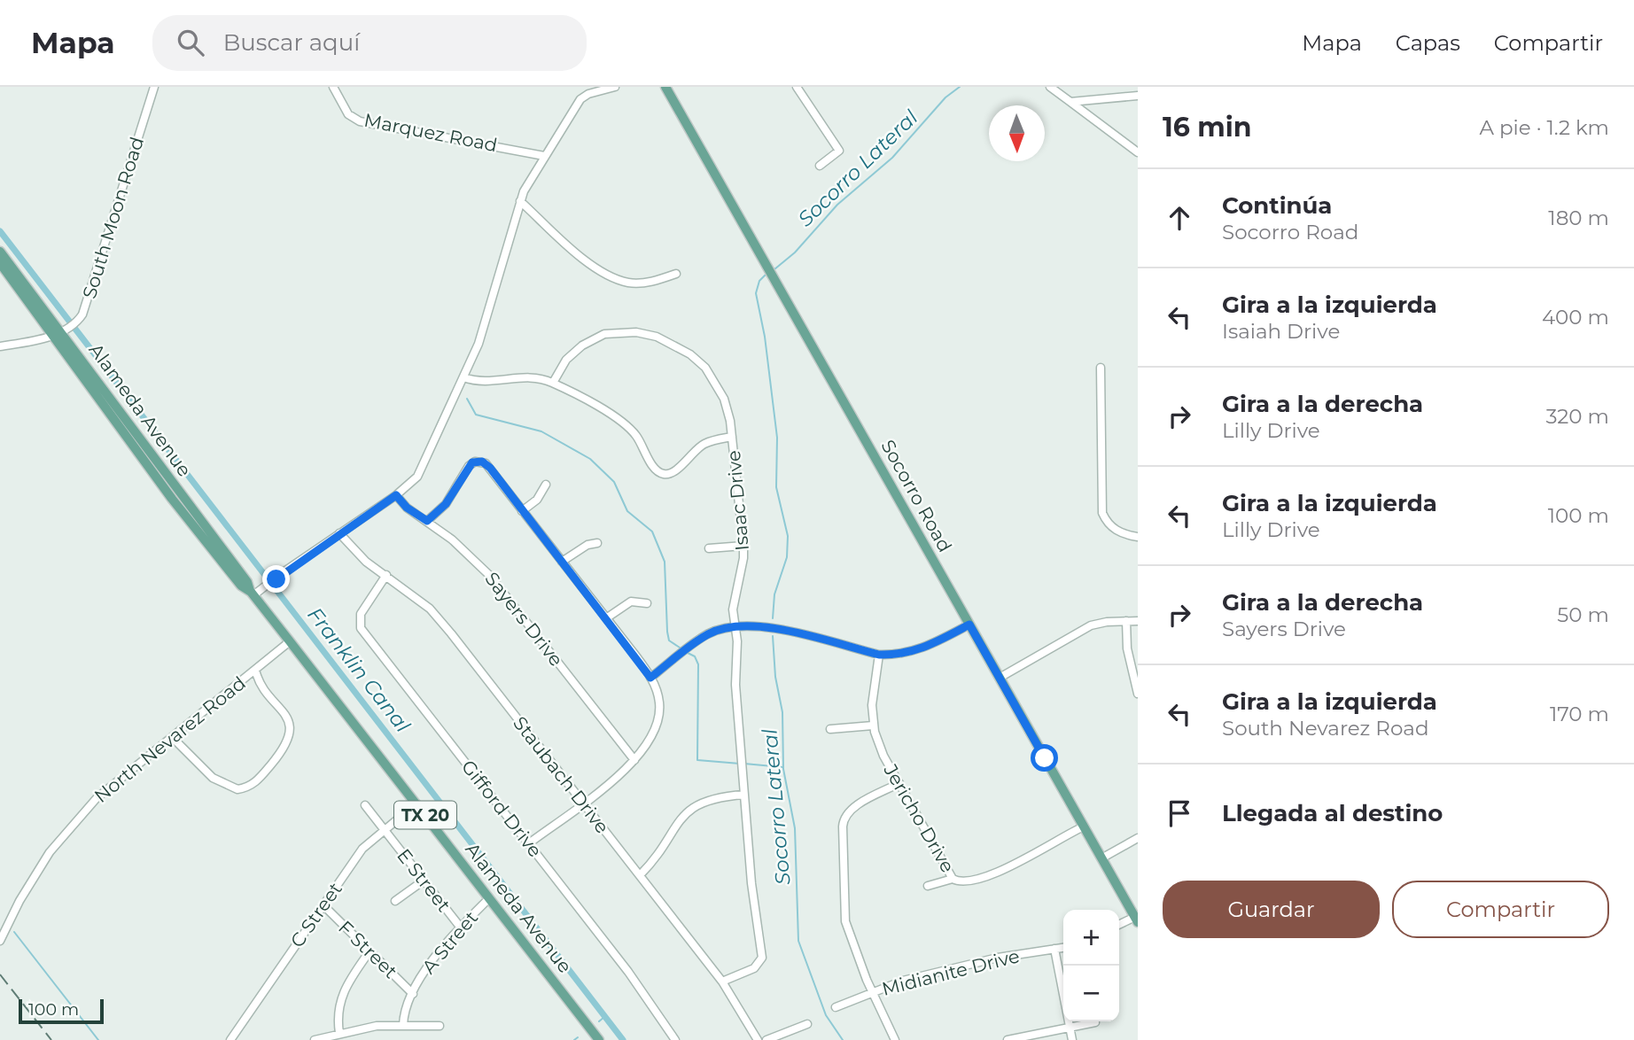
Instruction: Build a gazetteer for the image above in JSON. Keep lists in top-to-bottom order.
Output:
{
  "streets": {
    "main road": ["Alameda Avenue", "Socorro Road", "TX 20"],
    "street": [
      "Marquez Road",
      "South Moon Road",
      "Isaac Drive",
      "Sayers Drive",
      "North Nevarez Road",
      "Staubach Drive",
      "Gifford Drive",
      "Jericho Drive",
      "E Street",
      "C Street",
      "A Street",
      "F Street",
      "Midianite Drive"
    ]
  },
  "crossings": [
    ["South Moon Road", "Alameda Avenue"],
    ["Alameda Avenue", "North Nevarez Road"],
    ["Alameda Avenue", "C Street"],
    ["Alameda Avenue", "A Street"],
    ["Socorro Road", "Jericho Drive"],
    ["Isaac Drive", "Staubach Drive"],
    ["Staubach Drive", "Gifford Drive"],
    ["E Street", "C Street"],
    ["E Street", "A Street"],
    ["C Street", "F Street"],
    ["A Street", "F Street"]
  ],
  "water": ["Socorro Lateral", "Franklin Canal"],
  "scale_bar": "100 m",
  "north": "bottom",
  "page": {
    "header": "Mapa",
    "search": "Buscar aquí",
    "nav": ["Mapa", "Capas", "Compartir"],
    "heading": ["16 min", "A pie · 1.2 km"],
    "list": [
      ["Continúa", "Socorro Road", "180 m"],
      ["Gira a la izquierda", "Isaiah Drive", "400 m"],
      ["Gira a la derecha", "Lilly Drive", "320 m"],
      ["Gira a la izquierda", "Lilly Drive", "100 m"],
      ["Gira a la derecha", "Sayers Drive", "50 m"],
      ["Gira a la izquierda", "South Nevarez Road", "170 m"],
      "Llegada al destino"
    ],
    "buttons": ["Guardar", "Compartir"],
    "map_buttons": ["+", "−"],
    "scale": "100 m"
  }
}
